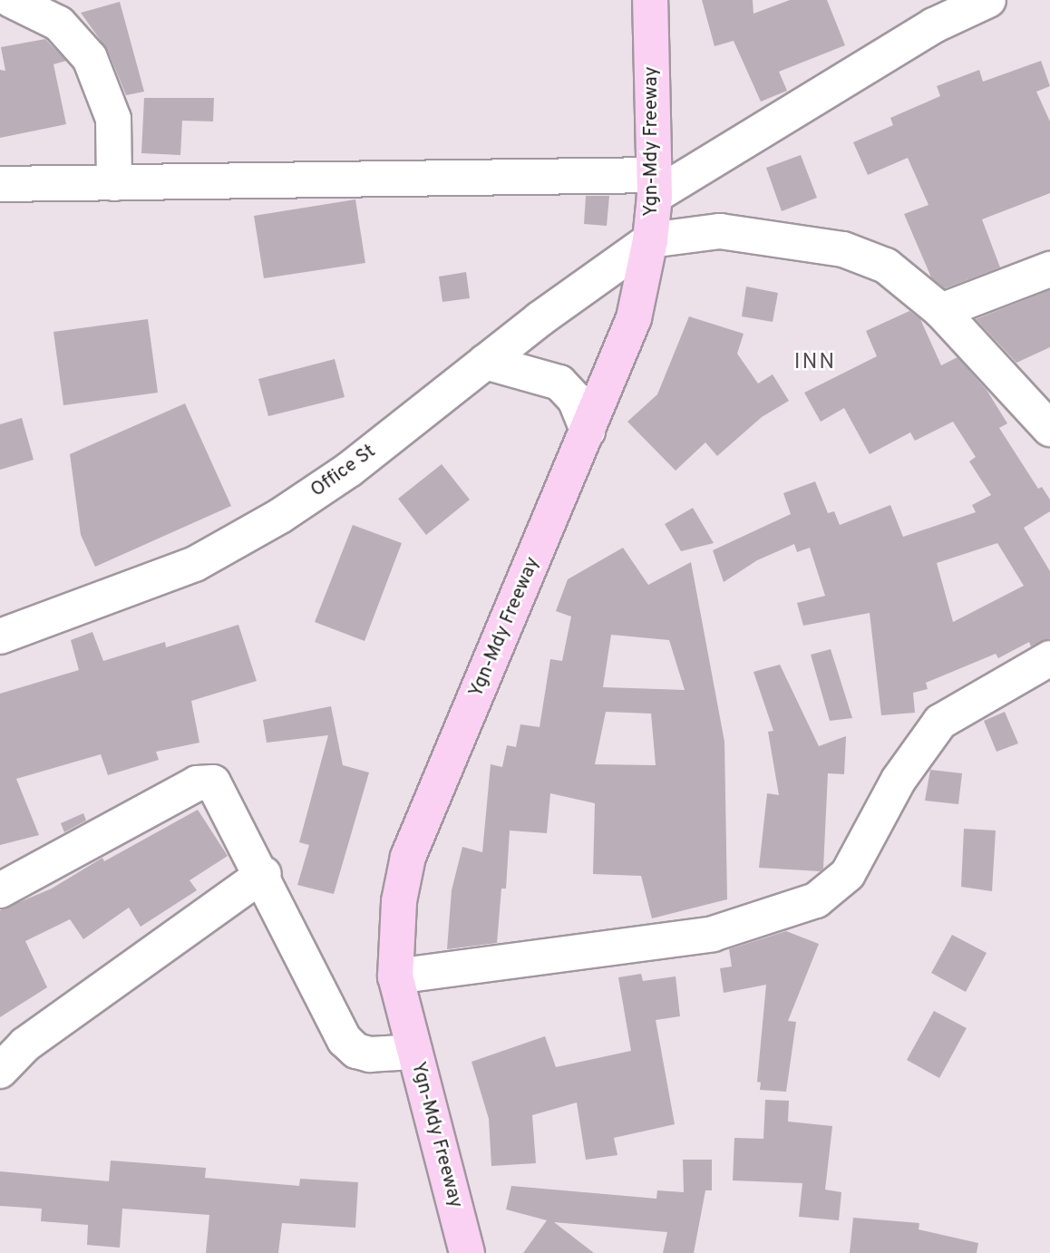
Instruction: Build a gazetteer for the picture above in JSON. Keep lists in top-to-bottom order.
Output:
{
  "streets": {
    "main road": ["Ygn-Mdy Freeway"],
    "street": ["Office St"]
  },
  "crossings": [
    ["Ygn-Mdy Freeway", "Office St"]
  ],
  "districts": ["INN"]
}
